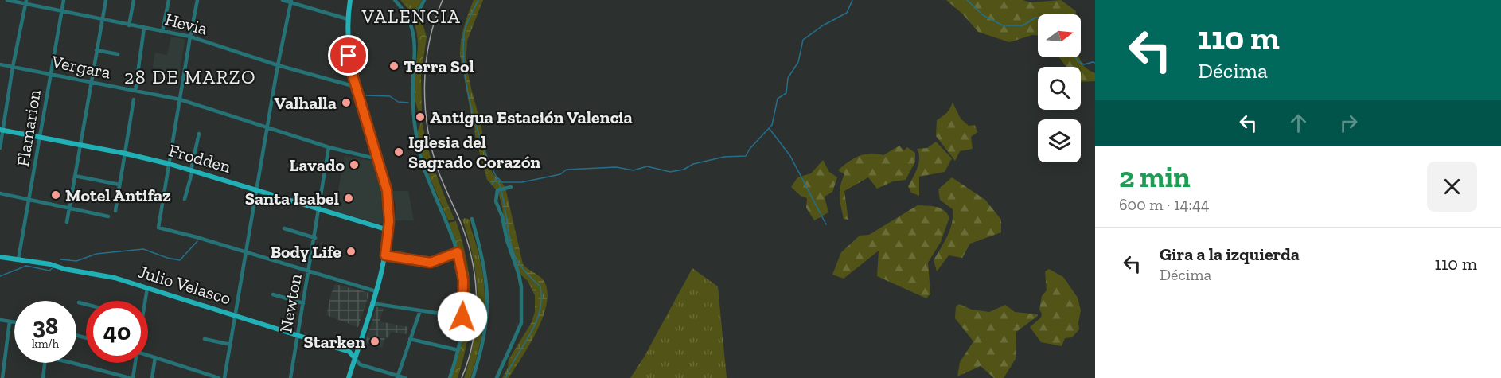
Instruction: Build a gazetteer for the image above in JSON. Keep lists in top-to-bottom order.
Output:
{
  "streets": {
    "main road": ["Frodden", "Julio Velasco"],
    "street": [
      "Hevia",
      "Vergara",
      "Flamarion",
      "Newton"
    ]
  },
  "crossings": [
    ["Hevia", "Flamarion"],
    ["Vergara", "Flamarion"],
    ["Vergara", "Newton"],
    ["Flamarion", "Frodden"],
    ["Flamarion", "Julio Velasco"],
    ["Frodden", "Newton"],
    ["Julio Velasco", "Newton"]
  ],
  "districts": ["VALENCIA", "28 DE MARZO"],
  "places": [
    "Terra Sol",
    "Valhalla",
    "Antigua Estación Valencia",
    "Iglesia del Sagrado Corazón",
    "Lavado",
    "Motel Antifaz",
    "Santa Isabel",
    "Body Life",
    "Starken"
  ],
  "north": "right",
  "page": {
    "turn": ["110 m", "Décima"],
    "heading": ["2 min", "600 m · 14:44"],
    "list": [
      {
        "name": "Gira a la izquierda",
        "note": "Décima",
        "value": "110 m"
      }
    ],
    "speed": "38 km/h",
    "limit": "40"
  }
}
